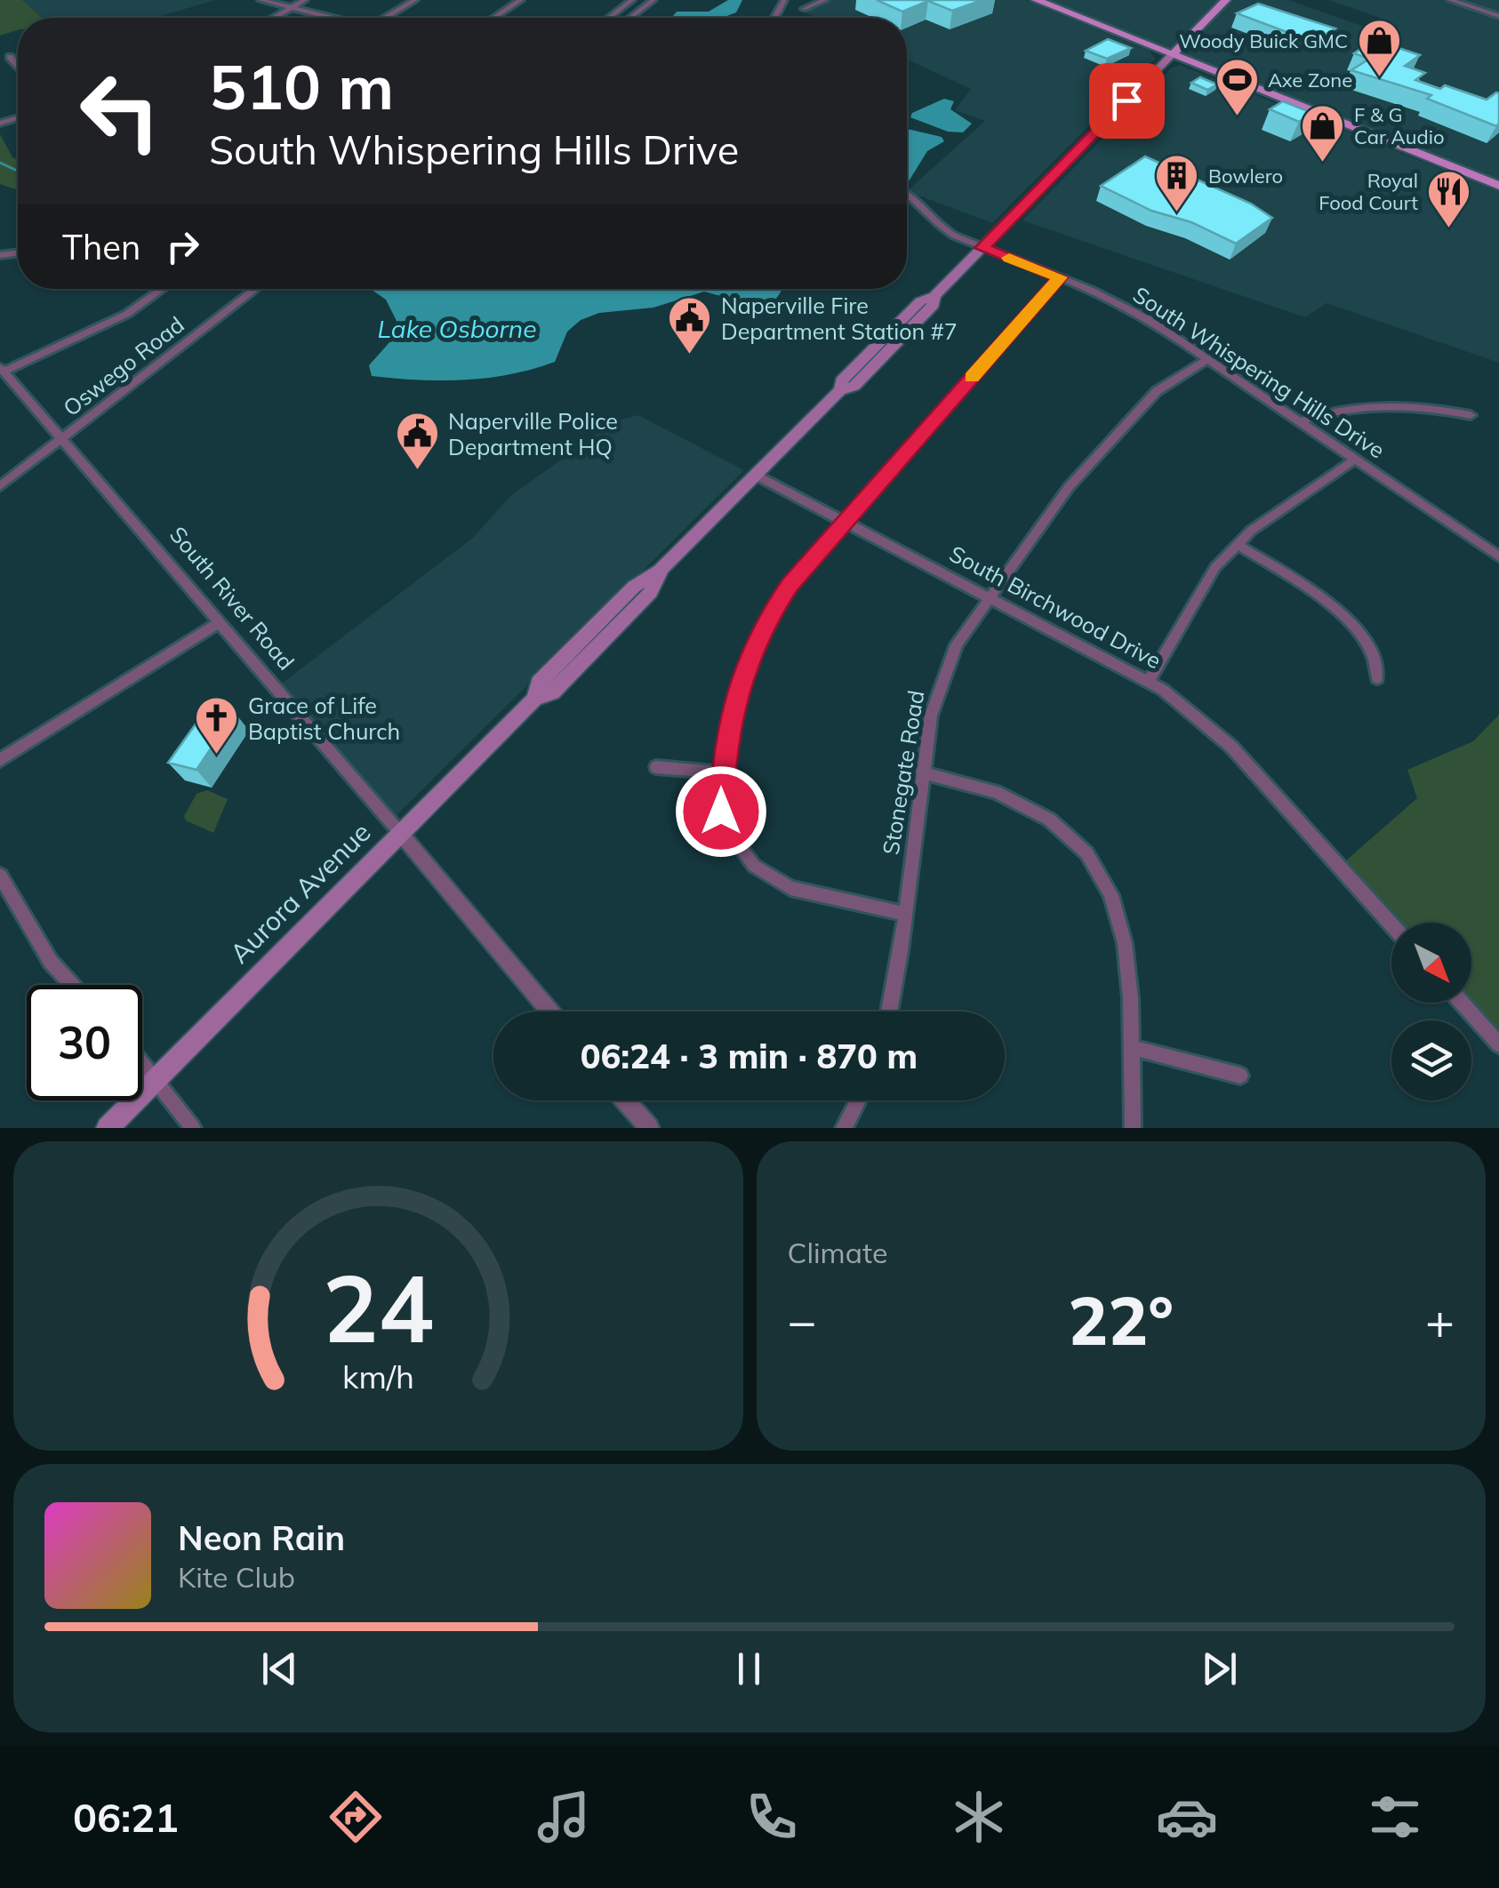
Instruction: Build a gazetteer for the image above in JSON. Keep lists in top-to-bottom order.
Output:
{
  "streets": {
    "main road": ["Aurora Avenue"],
    "street": [
      "Oswego Road",
      "South Whispering Hills Drive",
      "South River Road",
      "South Birchwood Drive",
      "Stonegate Road"
    ]
  },
  "crossings": [
    ["Oswego Road", "South River Road"],
    ["South Whispering Hills Drive", "Stonegate Road"],
    ["South Whispering Hills Drive", "Aurora Avenue"],
    ["South River Road", "Aurora Avenue"],
    ["South Birchwood Drive", "Stonegate Road"],
    ["South Birchwood Drive", "Aurora Avenue"]
  ],
  "water": ["Lake Osborne"],
  "places": {
    "shop": ["Woody Buick GMC", "F & G Car Audio"],
    "sports": ["Axe Zone"],
    "building": ["Bowlero"],
    "restaurant": ["Royal Food Court"],
    "public building": ["Naperville Fire Department Station #7", "Naperville Police Department HQ"],
    "church": ["Grace of Life Baptist Church"]
  },
  "north": "bottom right",
  "page": {
    "turn": ["510 m", "South Whispering Hills Drive"],
    "then": "Then",
    "limit": "30",
    "trip": "06:24 · 3 min · 870 m",
    "tile": "Climate",
    "heat": ["−", "22°", "+"],
    "song": ["Neon Rain", "Kite Club"],
    "tabs": "06:21",
    "gauge": ["24", "km/h"]
  }
}
